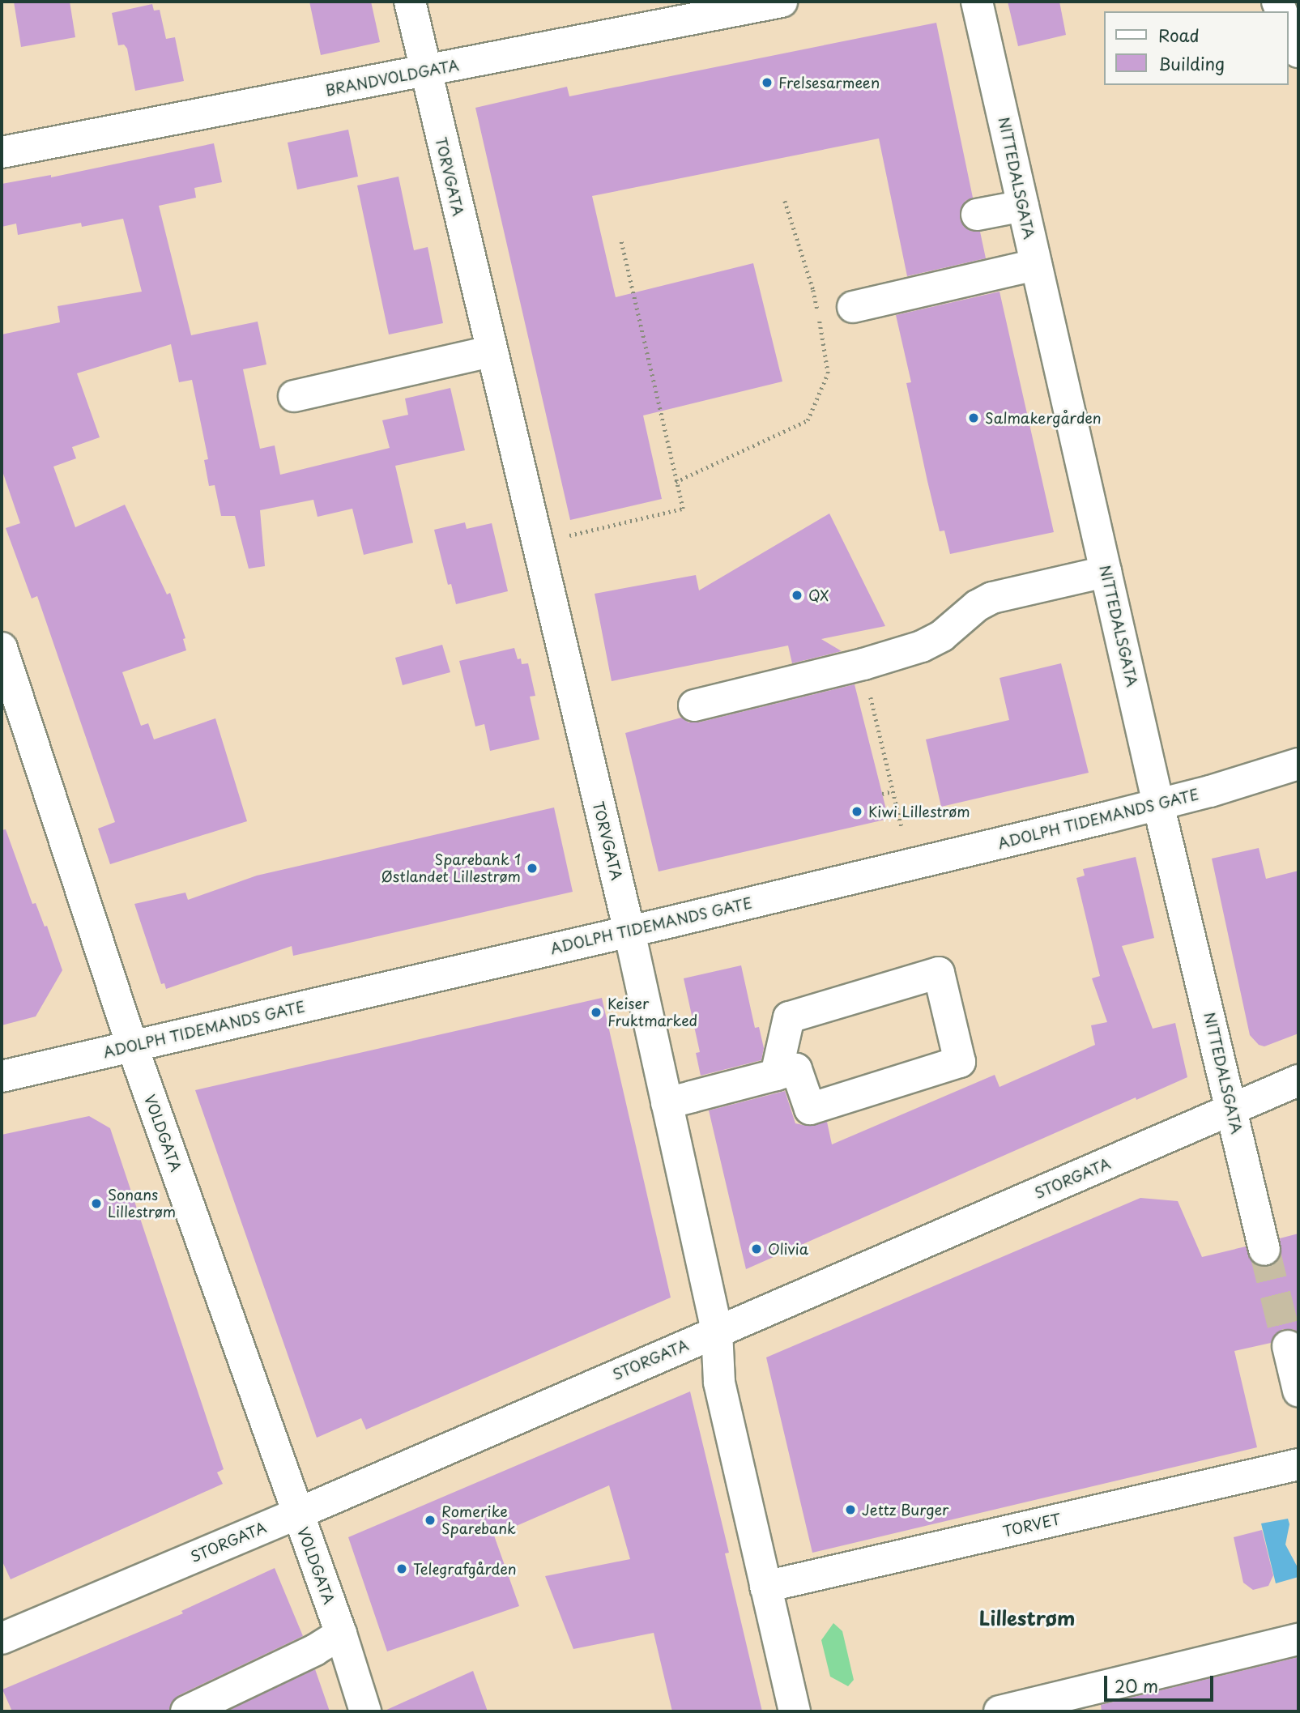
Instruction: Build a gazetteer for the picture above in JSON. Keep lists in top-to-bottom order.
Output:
{
  "streets": {
    "street": [
      "BRANDVOLDGATA",
      "TORVGATA",
      "NITTEDALSGATA",
      "ADOLPH TIDEMANDS GATE",
      "VOLDGATA",
      "STORGATA",
      "TORVET"
    ]
  },
  "crossings": [
    ["BRANDVOLDGATA", "TORVGATA"],
    ["TORVGATA", "ADOLPH TIDEMANDS GATE"],
    ["TORVGATA", "STORGATA"],
    ["NITTEDALSGATA", "ADOLPH TIDEMANDS GATE"],
    ["NITTEDALSGATA", "STORGATA"],
    ["ADOLPH TIDEMANDS GATE", "VOLDGATA"],
    ["VOLDGATA", "STORGATA"]
  ],
  "districts": ["Lillestrøm"],
  "places": [
    "Frelsesarmeen",
    "Salmakergården",
    "QX",
    "Kiwi Lillestrøm",
    "Sparebank 1 Østlandet Lillestrøm",
    "Keiser Fruktmarked",
    "Sonans Lillestrøm",
    "Olivia",
    "Jettz Burger",
    "Romerike Sparebank",
    "Telegrafgården"
  ],
  "legend": ["Road", "Building"],
  "scale_bar": "20 m"
}
